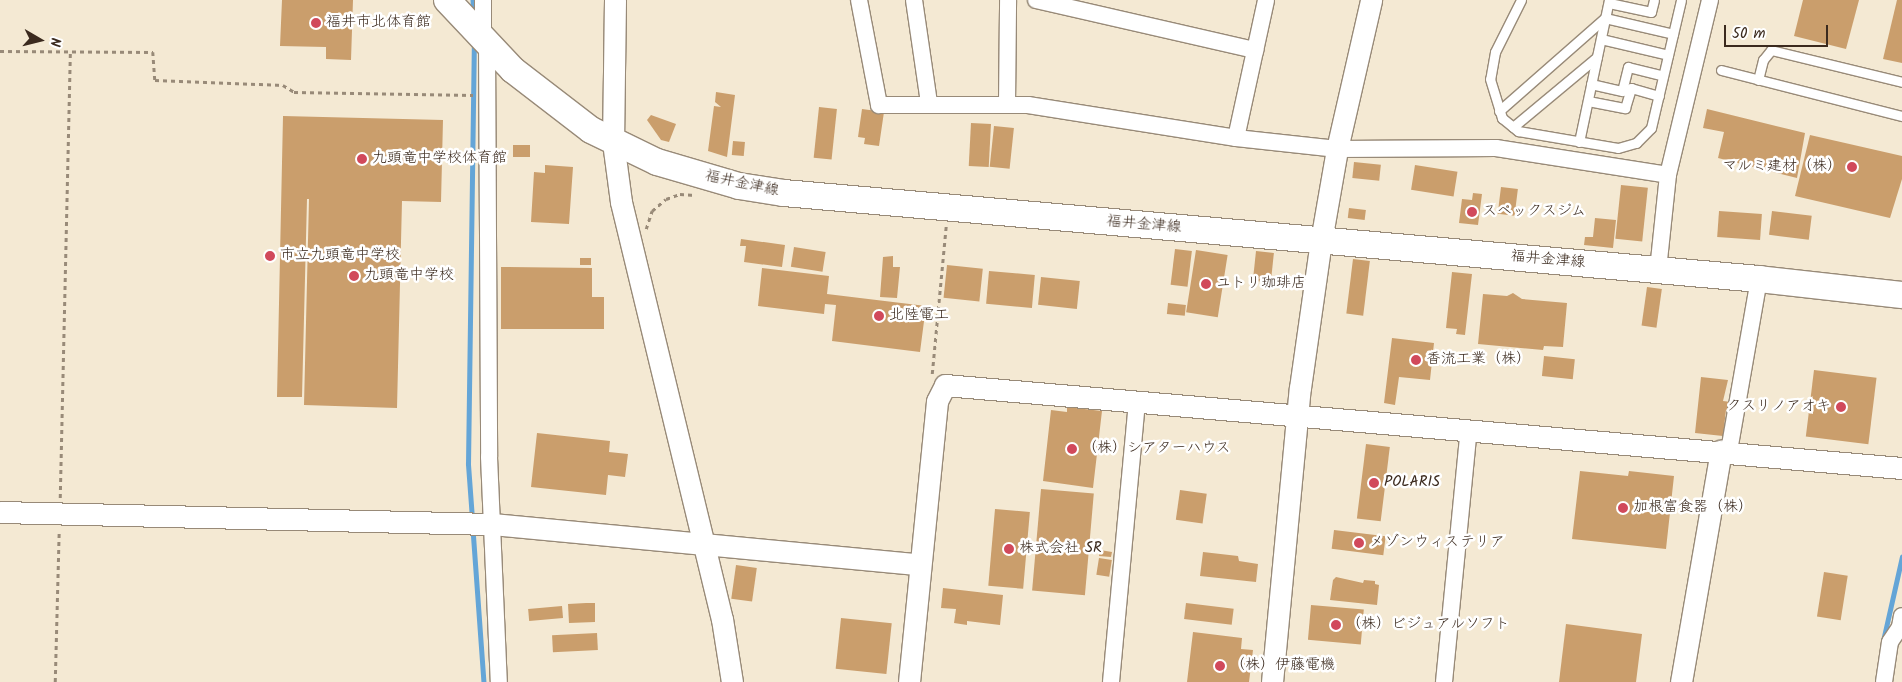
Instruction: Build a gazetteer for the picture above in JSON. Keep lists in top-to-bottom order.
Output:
{
  "streets": {
    "main road": ["福井金津線"]
  },
  "places": [
    "福井市北体育館",
    "九頭竜中学校体育館",
    "マルミ建材（株）",
    "スペックスジム",
    "市立九頭竜中学校",
    "九頭竜中学校",
    "ユトリ珈琲店",
    "北陸電工",
    "香流工業（株）",
    "クスリノアオキ",
    "（株）シアターハウス",
    "POLARIS",
    "加根富食器（株）",
    "メゾンウィステリア",
    "株式会社 SR",
    "（株）ビジュアルソフト",
    "（株）伊藤電機"
  ],
  "scale_bar": "50 m",
  "north": "right"
}
